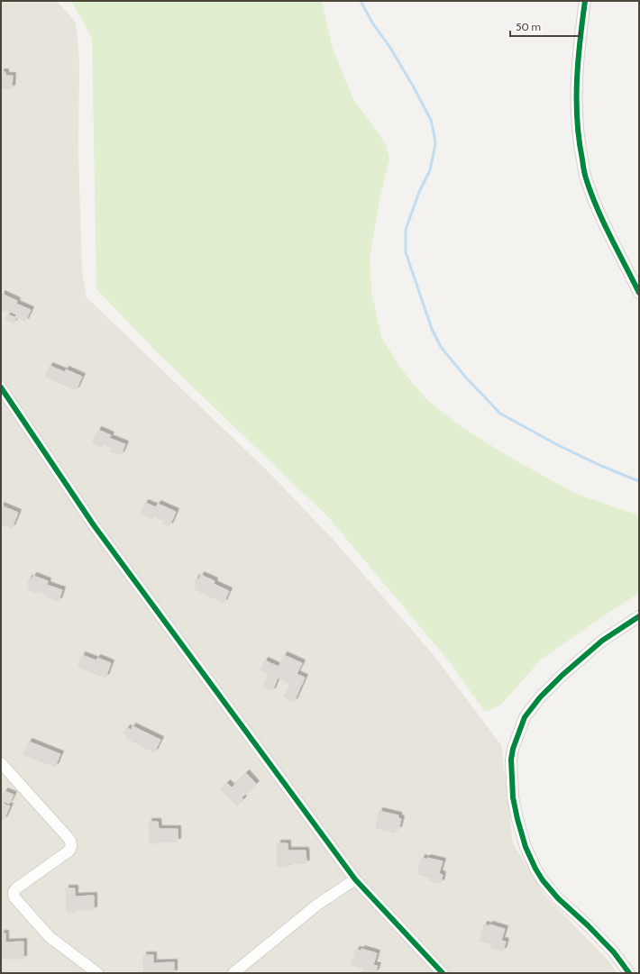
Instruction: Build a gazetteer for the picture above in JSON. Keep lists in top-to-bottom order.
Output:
{
  "scale_bar": "50 m"
}
